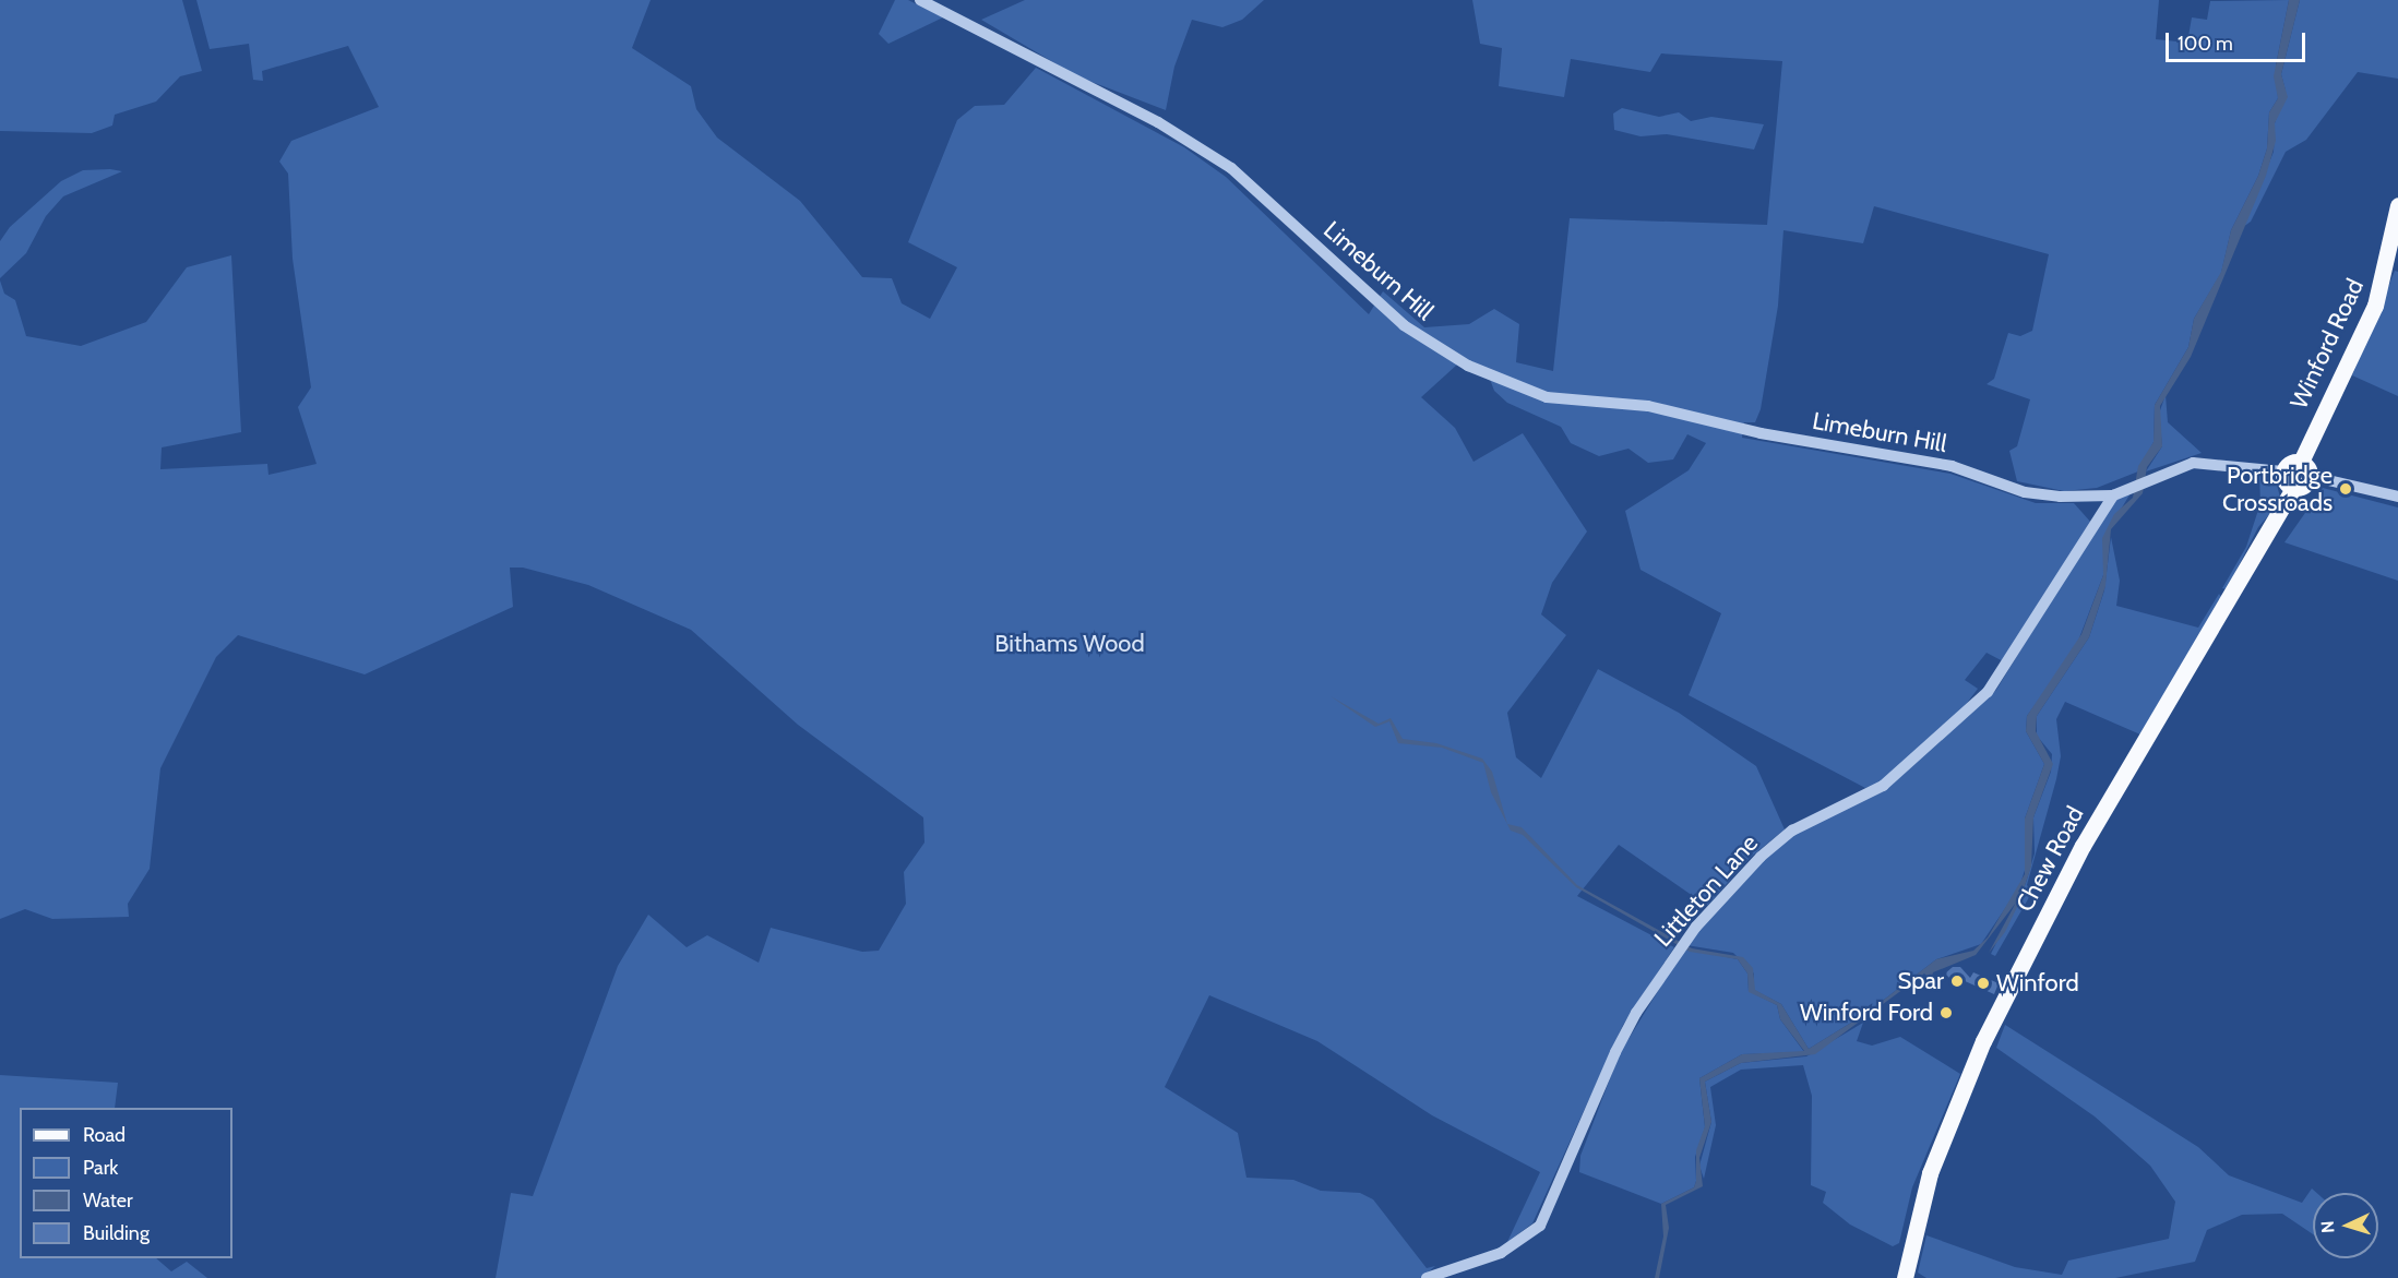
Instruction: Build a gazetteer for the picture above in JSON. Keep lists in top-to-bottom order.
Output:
{
  "streets": {
    "main road": ["Winford Road", "Chew Road"],
    "street": ["Limeburn Hill", "Littleton Lane"]
  },
  "crossings": [
    ["Limeburn Hill", "Littleton Lane"]
  ],
  "parks": ["Bithams Wood"],
  "places": [
    "Portbridge Crossroads",
    "Spar",
    "Winford",
    "Winford Ford"
  ],
  "legend": [
    "Road",
    "Park",
    "Water",
    "Building"
  ],
  "scale_bar": "100 m",
  "north": "left"
}
